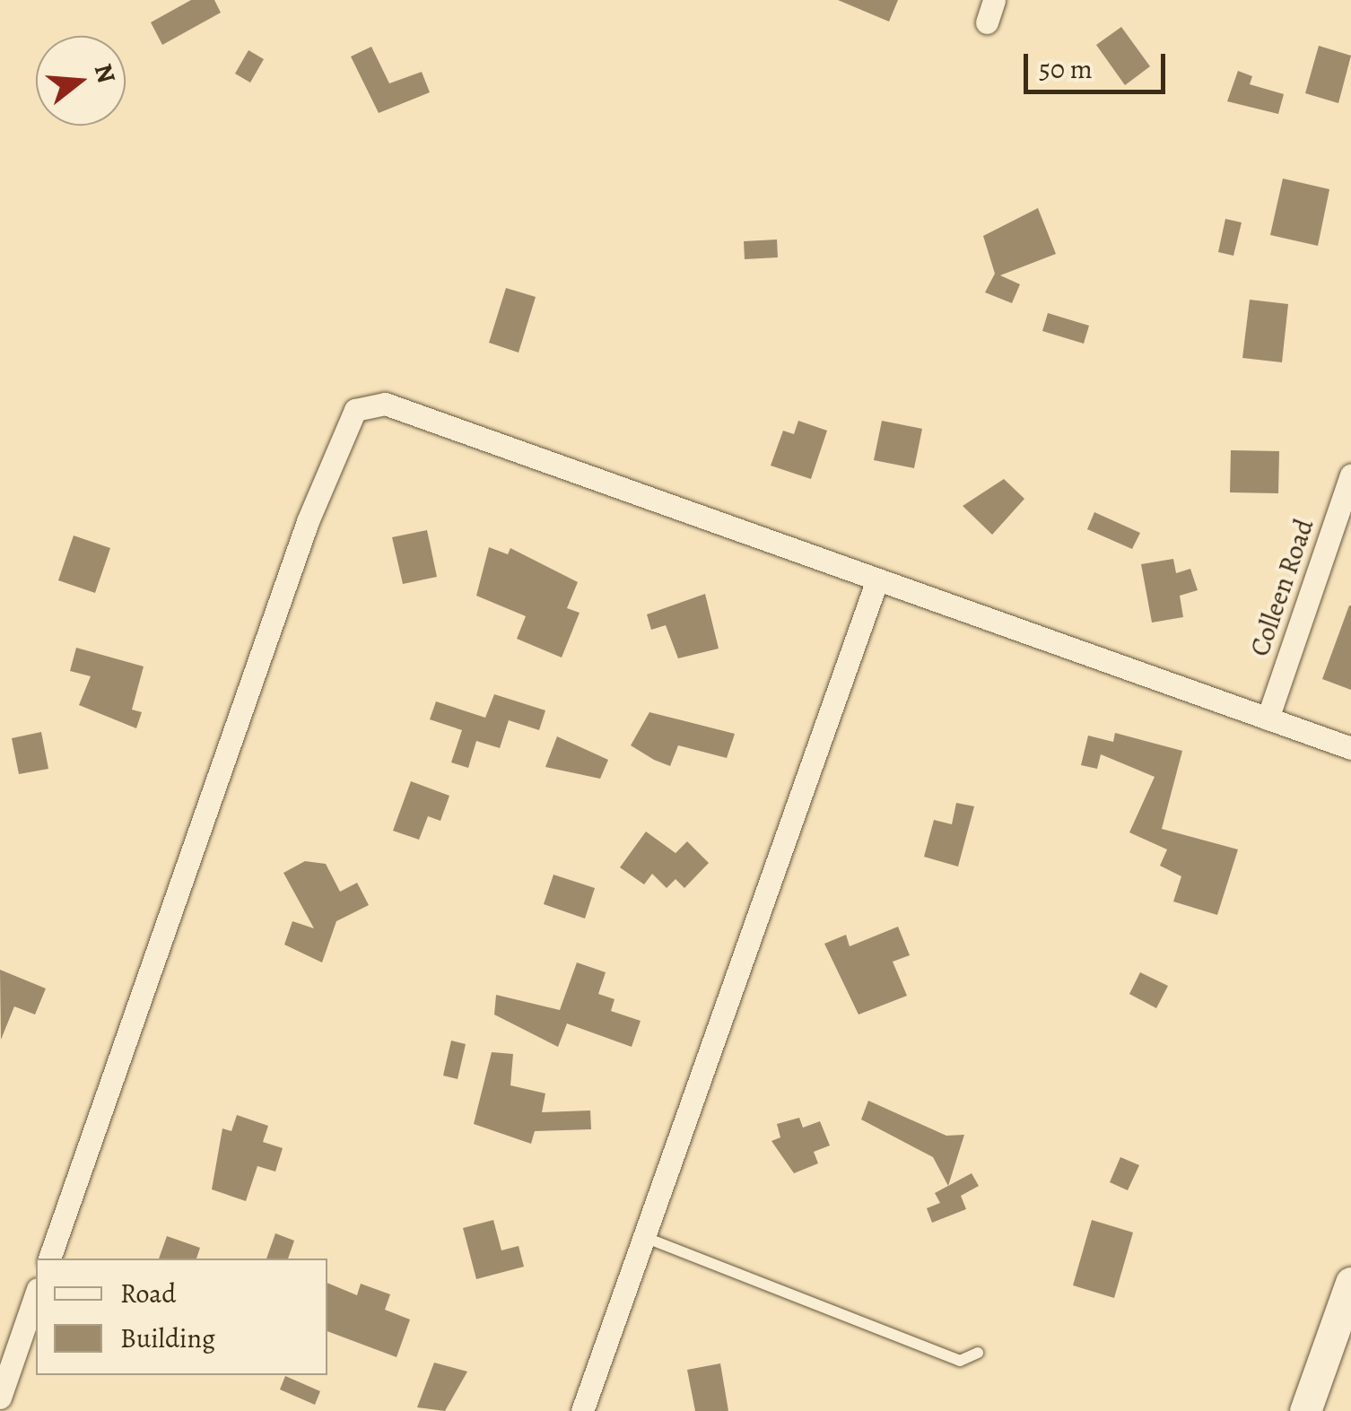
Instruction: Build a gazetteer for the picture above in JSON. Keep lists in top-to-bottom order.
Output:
{
  "streets": {
    "street": ["Colleen Road"]
  },
  "legend": ["Road", "Building"],
  "scale_bar": "50 m",
  "north": "right"
}
